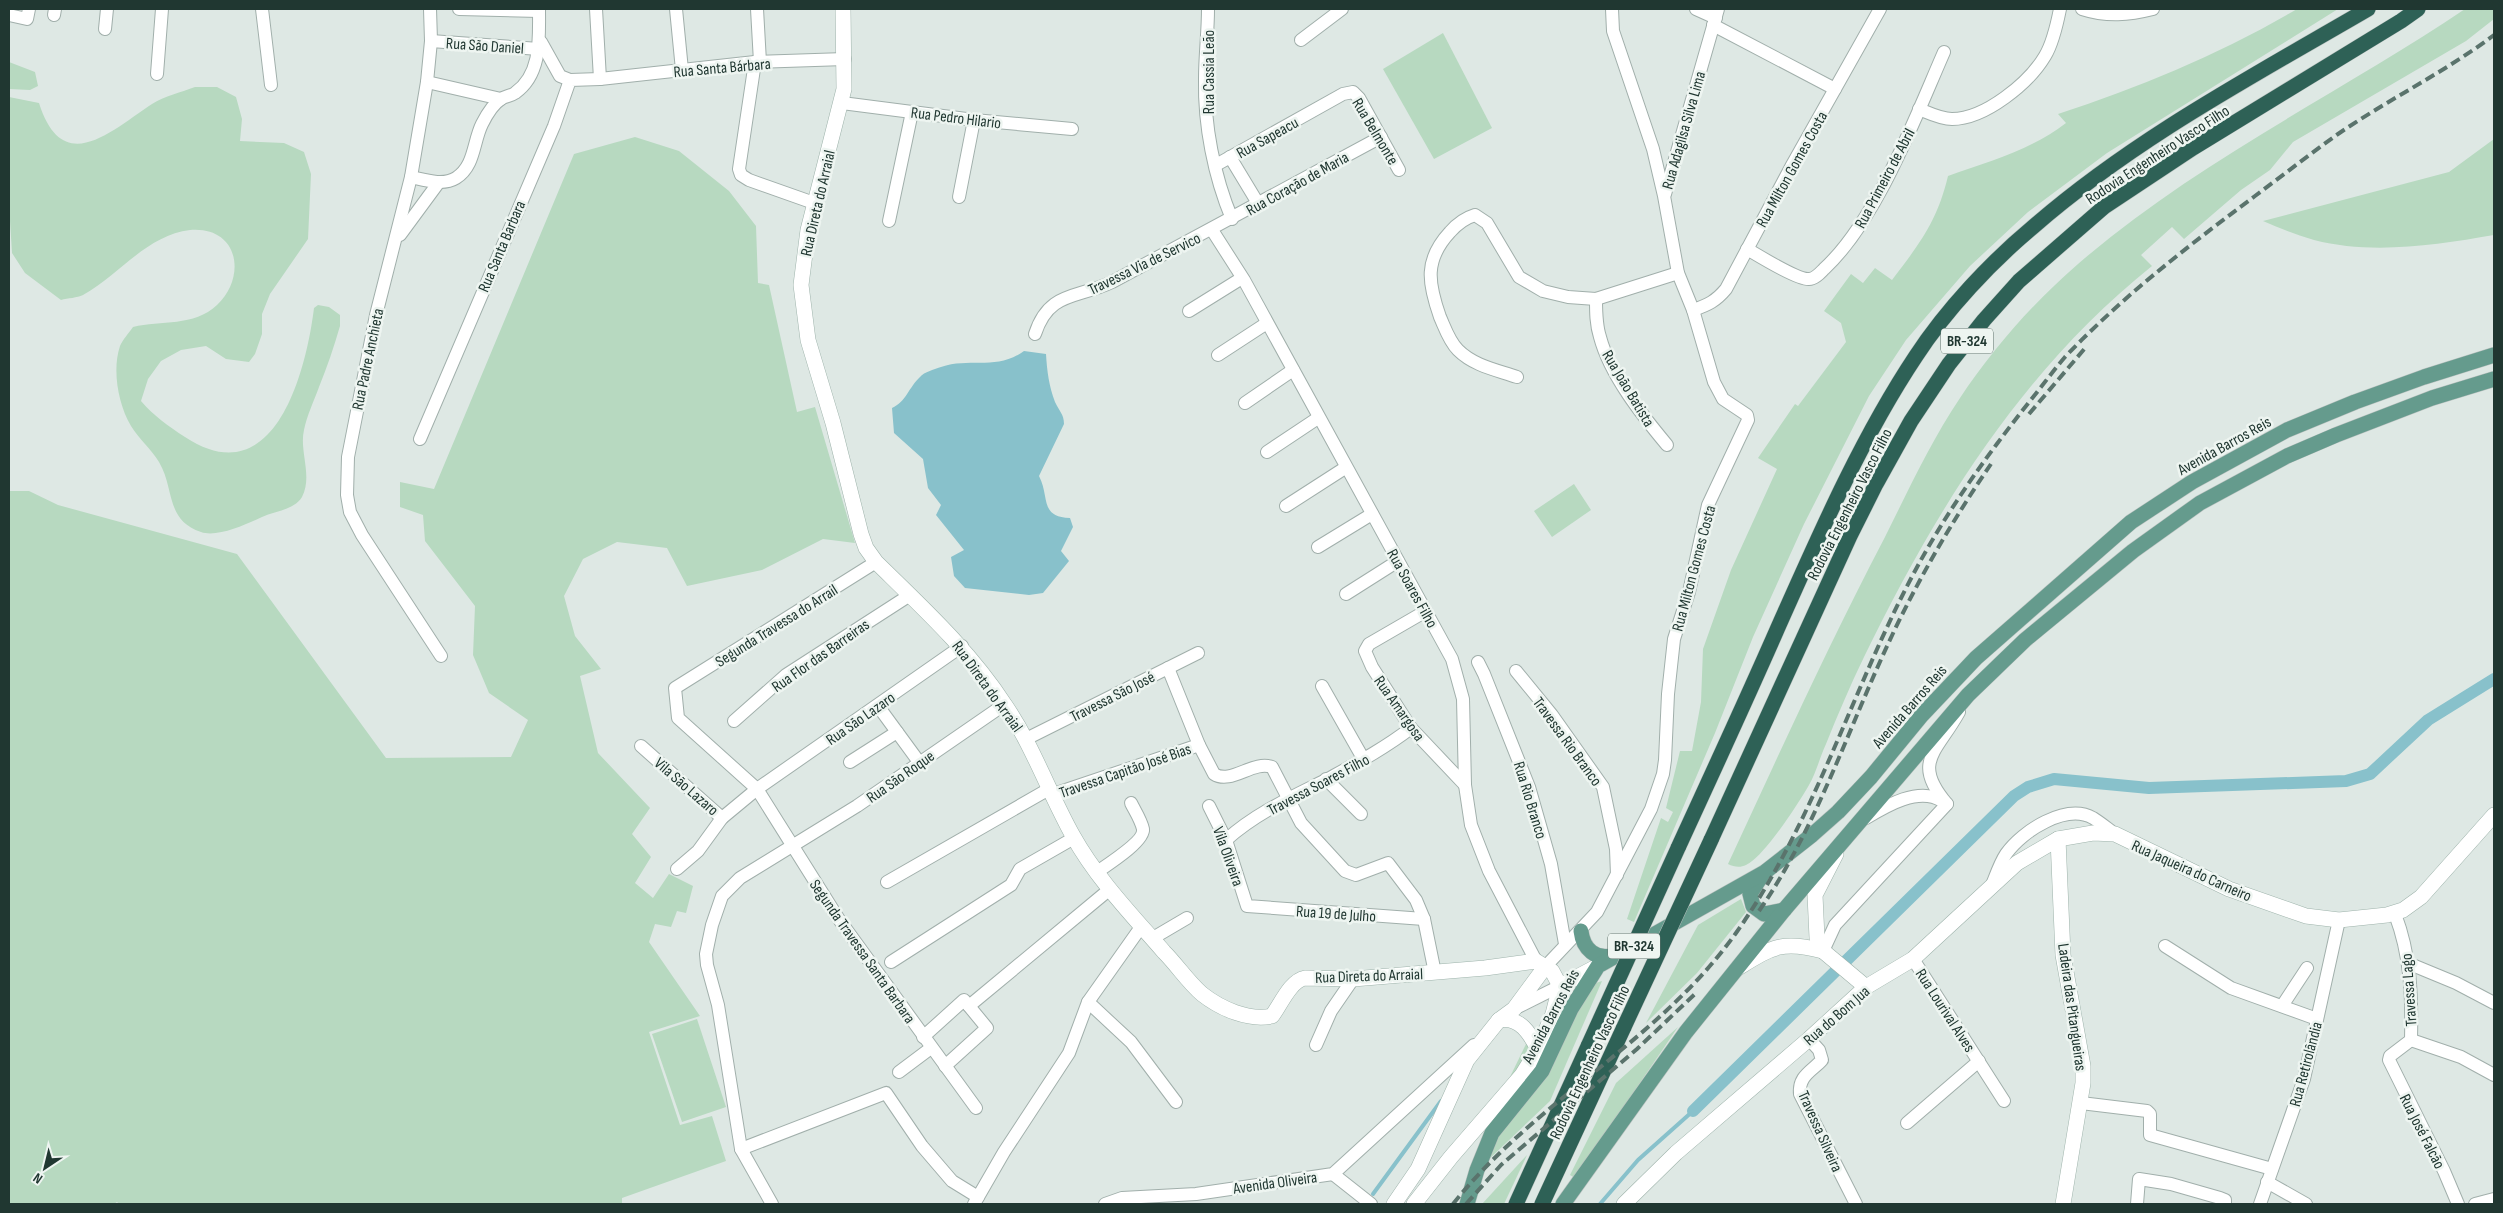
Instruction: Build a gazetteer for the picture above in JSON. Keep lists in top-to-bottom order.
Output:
{
  "streets": {
    "highway": ["Rodovia Engenheiro Vasco Filho", "BR-324"],
    "main road": ["Avenida Barros Reis"],
    "street": [
      "Rua São Daniel",
      "Rua Santa Bárbara",
      "Rua Cassia Leão",
      "Rua Pedro Hilario",
      "Rua Adagilsa Silva Lima",
      "Rua Belmonte",
      "Rua Sapeacu",
      "Rua Milton Gomes Costa",
      "Rua Primeiro de Abril",
      "Rua Coração de Maria",
      "Rua Direta do Arraial",
      "Rua Santa Barbara",
      "Travessa Via de Servico",
      "Rua Padre Anchieta",
      "Rua João Batista",
      "Rua Soares Filho",
      "Segunda Travessa do Arrail",
      "Rua Flor das Barreiras",
      "Travessa São José",
      "Rua Amargosa",
      "Rua São Lazaro",
      "Travessa Rio Branco",
      "Travessa Capitão José Bias",
      "Rua São Roque",
      "Travessa Soares Filho",
      "Vila São Lazaro",
      "Rua Rio Branco",
      "Vila Oliveira",
      "Rua Jaqueira do Carneiro",
      "Rua 19 de Julho",
      "Segunda Travessa Santa Barbara",
      "Travessa Lago",
      "Ladeira das Pitangueiras",
      "Rua Lourival Alves",
      "Rua do Bom Jua",
      "Rua Retirolândia",
      "Travessa Silveira",
      "Rua José Falcão",
      "Avenida Oliveira"
    ]
  },
  "crossings": [
    ["Rua São Daniel", "Rua Padre Anchieta"],
    ["Rua Santa Bárbara", "Rua Direta do Arraial"],
    ["Rua Cassia Leão", "Rua Coração de Maria"],
    ["Rua Pedro Hilario", "Rua Direta do Arraial"],
    ["Rua Adagilsa Silva Lima", "Rua Milton Gomes Costa"],
    ["Rua Belmonte", "Rua Sapeacu"],
    ["Rua Belmonte", "Rua Coração de Maria"],
    ["Rua Sapeacu", "Rua Coração de Maria"],
    ["Rua Milton Gomes Costa", "Rua Primeiro de Abril"],
    ["Rua Milton Gomes Costa", "Rua Direta do Arraial"],
    ["Rua Milton Gomes Costa", "Rua Soares Filho"],
    ["Rua Milton Gomes Costa", "Travessa Rio Branco"],
    ["Rua Milton Gomes Costa", "Rua Rio Branco"],
    ["Rua Coração de Maria", "Travessa Via de Servico"],
    ["Rua Coração de Maria", "Rua Soares Filho"],
    ["Rua Direta do Arraial", "Rua Soares Filho"],
    ["Rua Direta do Arraial", "Segunda Travessa do Arrail"],
    ["Rua Direta do Arraial", "Rua Flor das Barreiras"],
    ["Rua Direta do Arraial", "Travessa São José"],
    ["Rua Direta do Arraial", "Rua São Lazaro"],
    ["Rua Direta do Arraial", "Travessa Capitão José Bias"],
    ["Rua Direta do Arraial", "Rua São Roque"],
    ["Travessa Via de Servico", "Rua Soares Filho"],
    ["Rua Soares Filho", "Rua Amargosa"],
    ["Segunda Travessa do Arrail", "Segunda Travessa Santa Barbara"],
    ["Rua Amargosa", "Travessa Soares Filho"],
    ["Rua São Lazaro", "Vila São Lazaro"],
    ["Rua São Lazaro", "Segunda Travessa Santa Barbara"],
    ["Rua São Roque", "Segunda Travessa Santa Barbara"],
    ["Travessa Soares Filho", "Vila Oliveira"],
    ["Vila São Lazaro", "Segunda Travessa Santa Barbara"],
    ["Vila Oliveira", "Rua 19 de Julho"],
    ["Rua Jaqueira do Carneiro", "Travessa Lago"],
    ["Rua Jaqueira do Carneiro", "Ladeira das Pitangueiras"],
    ["Rua Jaqueira do Carneiro", "Rua do Bom Jua"],
    ["Rua Jaqueira do Carneiro", "Rua Retirolândia"],
    ["Travessa Lago", "Rua José Falcão"],
    ["Ladeira das Pitangueiras", "Rua do Bom Jua"],
    ["Rua Lourival Alves", "Rua do Bom Jua"],
    ["Rua do Bom Jua", "Travessa Silveira"]
  ],
  "north": "bottom left"
}
